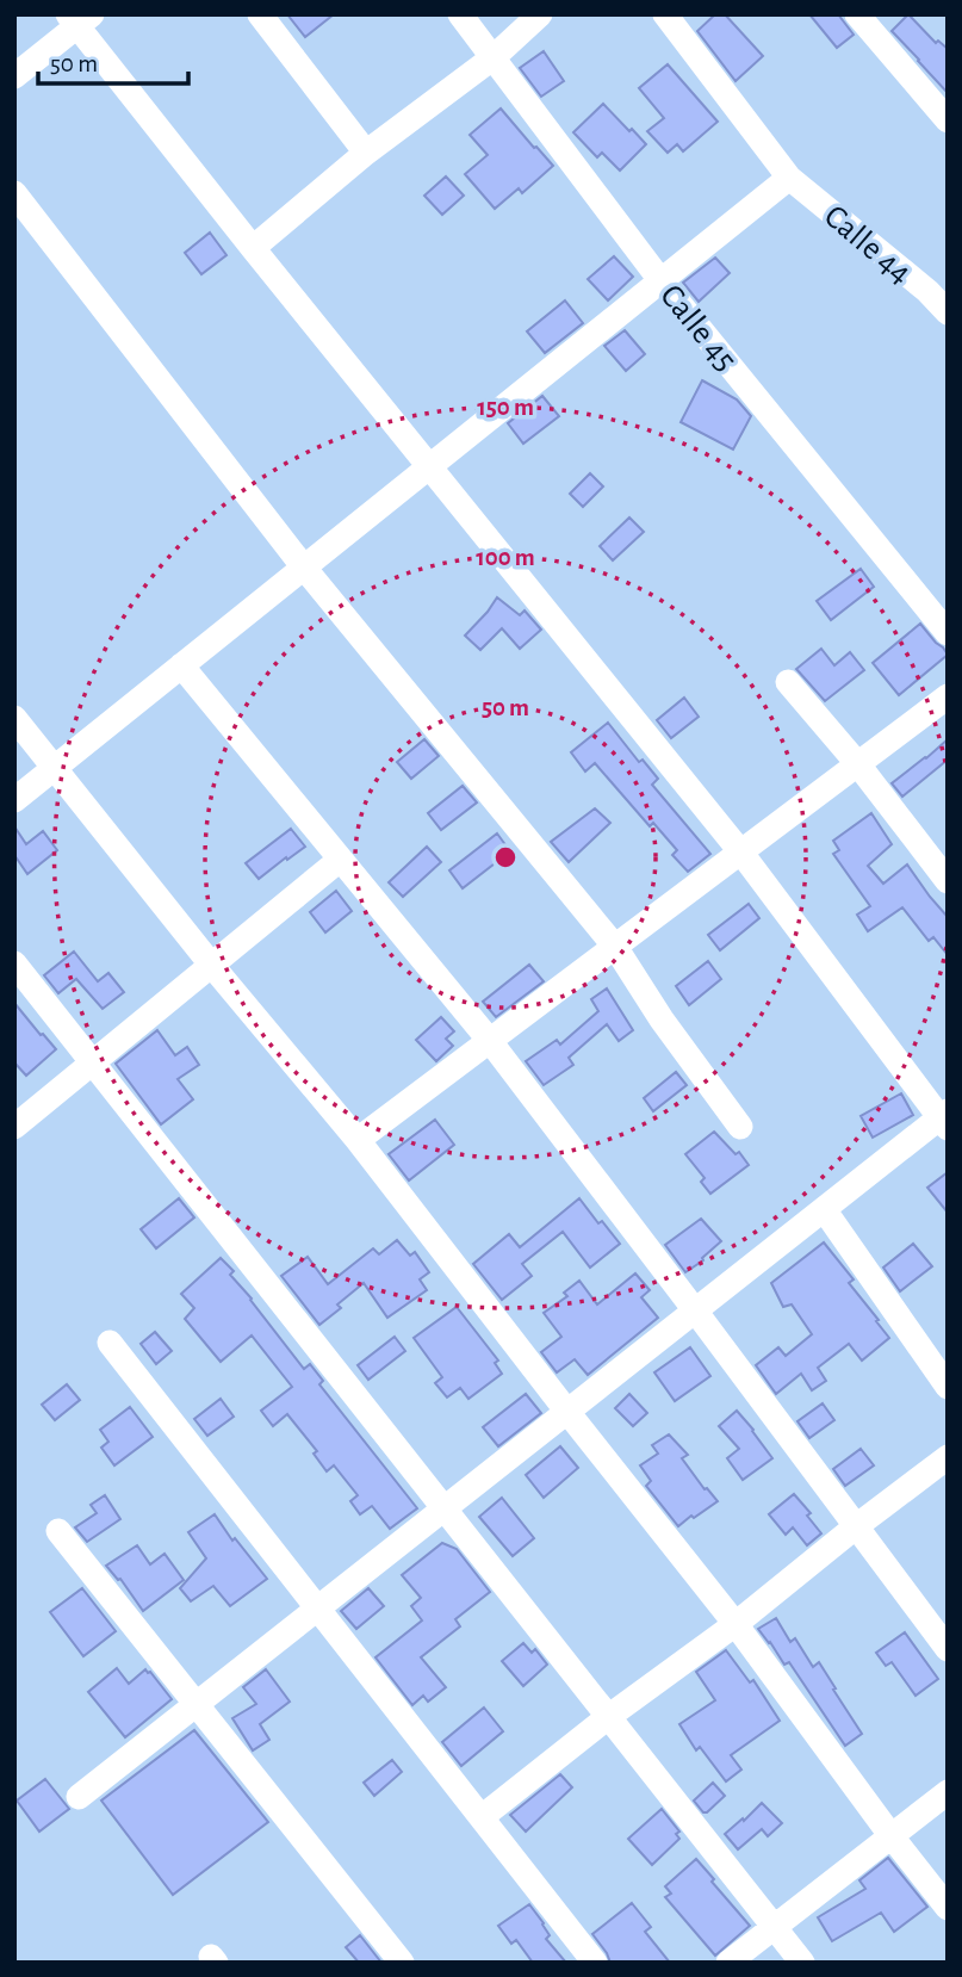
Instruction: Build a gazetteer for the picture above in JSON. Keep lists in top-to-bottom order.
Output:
{
  "streets": {
    "street": ["Calle 44", "Calle 45"]
  },
  "scale_bar": "50 m",
  "rings": ["150 m", "100 m", "50 m"]
}
